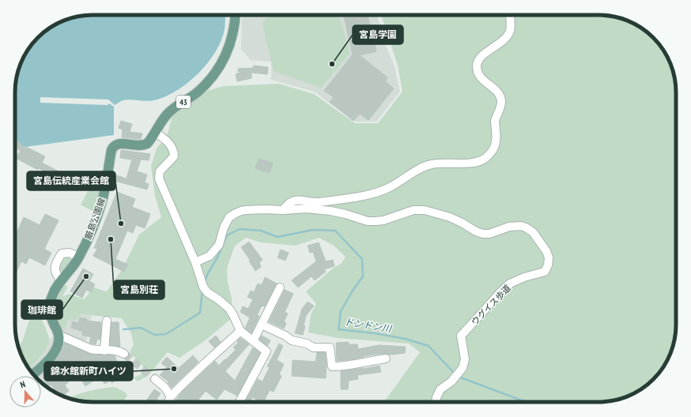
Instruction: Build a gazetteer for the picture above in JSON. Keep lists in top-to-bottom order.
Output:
{
  "streets": {
    "main road": ["43", "厳島公園線"],
    "street": ["ウグイス歩道"]
  },
  "water": ["ドンドン川"],
  "places": [
    "宮島学園",
    "宮島伝統産業会館",
    "宮島別荘",
    "珈琲館",
    "錦水館新町ハイツ"
  ],
  "north": "top"
}
